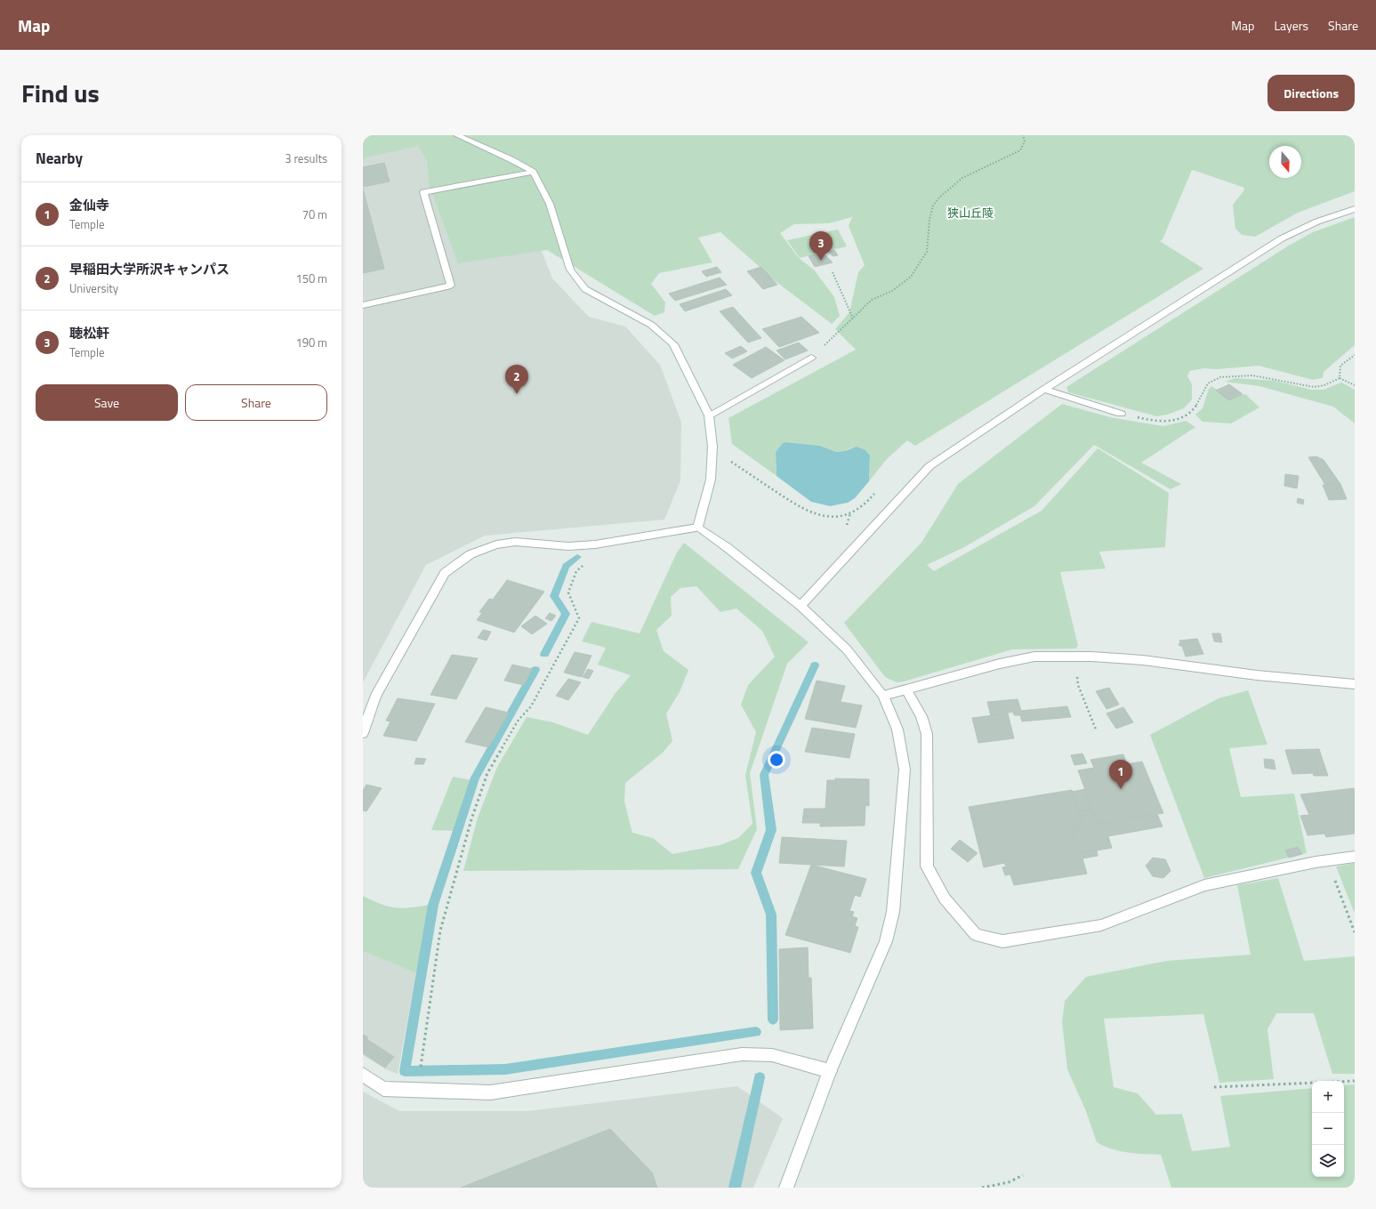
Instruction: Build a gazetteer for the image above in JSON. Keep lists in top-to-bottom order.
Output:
{
  "parks": ["狭山丘陵"],
  "north": "bottom",
  "page": {
    "header": "Map",
    "nav": ["Map", "Layers", "Share"],
    "title": "Find us",
    "buttons": [
      "Directions",
      ["Save", "Share"]
    ],
    "heading": ["Nearby", "3 results"],
    "list": [
      {
        "mark": "1",
        "name": "金仙寺",
        "note": "Temple",
        "value": "70 m"
      },
      {
        "mark": "2",
        "name": "早稲田大学所沢キャンパス",
        "note": "University",
        "value": "150 m"
      },
      {
        "mark": "3",
        "name": "聴松軒",
        "note": "Temple",
        "value": "190 m"
      }
    ],
    "pins": ["3", "2", "1"],
    "map_buttons": ["+", "−"]
  }
}
